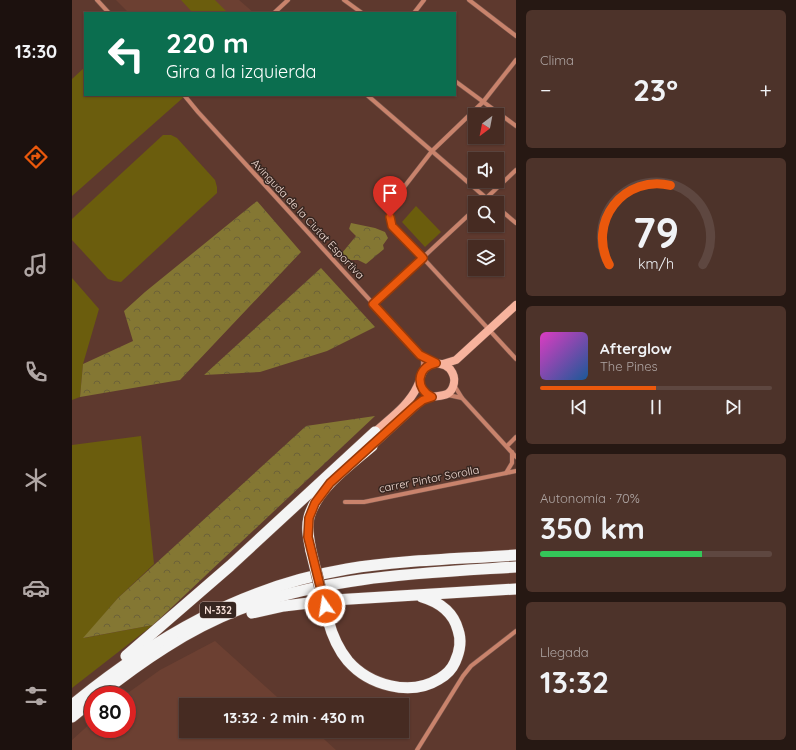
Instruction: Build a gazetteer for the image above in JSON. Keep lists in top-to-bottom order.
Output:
{
  "streets": {
    "highway": ["N-332"],
    "street": ["Avinguda de la Ciutat Esportiva", "carrer Pintor Sorolla"]
  },
  "north": "bottom left",
  "page": {
    "tabs": "13:30",
    "tile": [
      "Clima",
      ["Autonomía · 70%", "350 km"],
      ["Llegada", "13:32"]
    ],
    "turn": ["220 m", "Gira a la izquierda"],
    "heat": ["−", "23°", "+"],
    "song": ["Afterglow", "The Pines"],
    "limit": "80",
    "trip": "13:32 · 2 min · 430 m",
    "gauge": ["79", "km/h"]
  }
}
